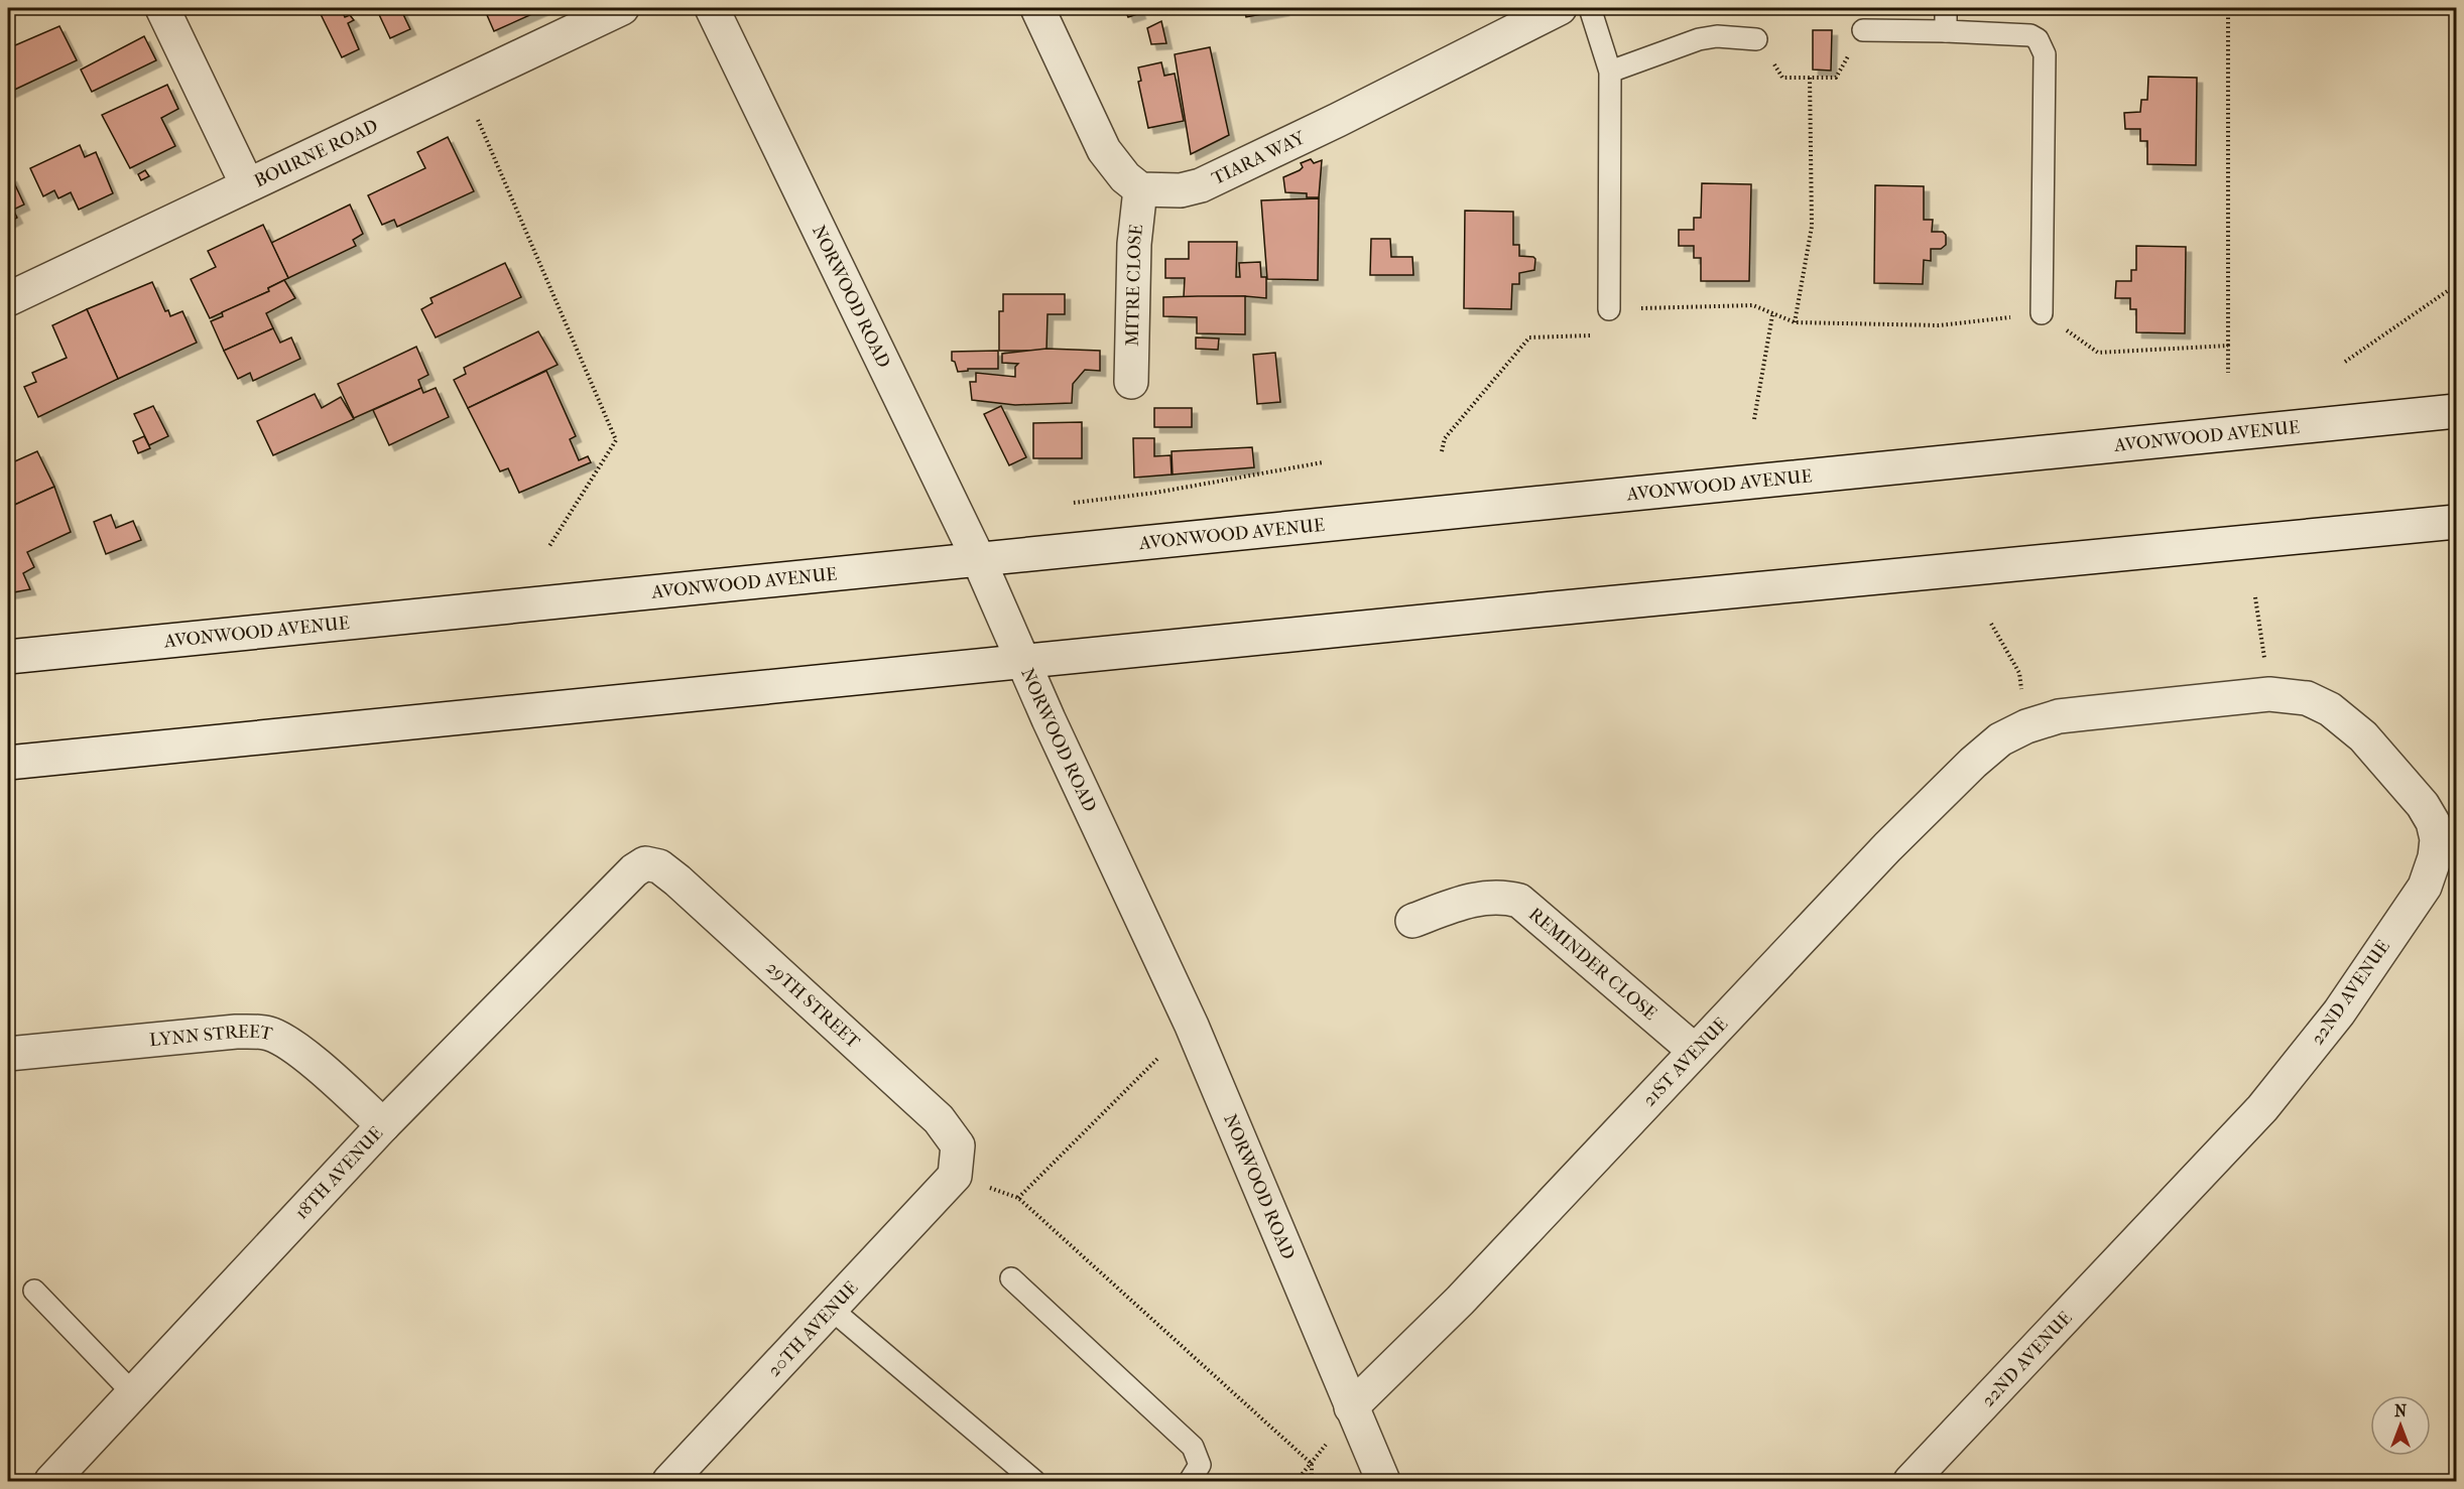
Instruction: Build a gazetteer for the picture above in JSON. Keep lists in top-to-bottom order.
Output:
{
  "streets": {
    "street": [
      "BOURNE ROAD",
      "TIARA WAY",
      "MITRE CLOSE",
      "NORWOOD ROAD",
      "AVONWOOD AVENUE",
      "REMINDER CLOSE",
      "22ND AVENUE",
      "29TH STREET",
      "LYNN STREET",
      "21ST AVENUE",
      "18TH AVENUE",
      "20TH AVENUE"
    ]
  },
  "crossings": [
    ["TIARA WAY", "MITRE CLOSE"],
    ["NORWOOD ROAD", "AVONWOOD AVENUE"],
    ["NORWOOD ROAD", "21ST AVENUE"],
    ["REMINDER CLOSE", "21ST AVENUE"],
    ["22ND AVENUE", "21ST AVENUE"],
    ["29TH STREET", "18TH AVENUE"],
    ["29TH STREET", "20TH AVENUE"],
    ["LYNN STREET", "18TH AVENUE"]
  ],
  "north": "top"
}
